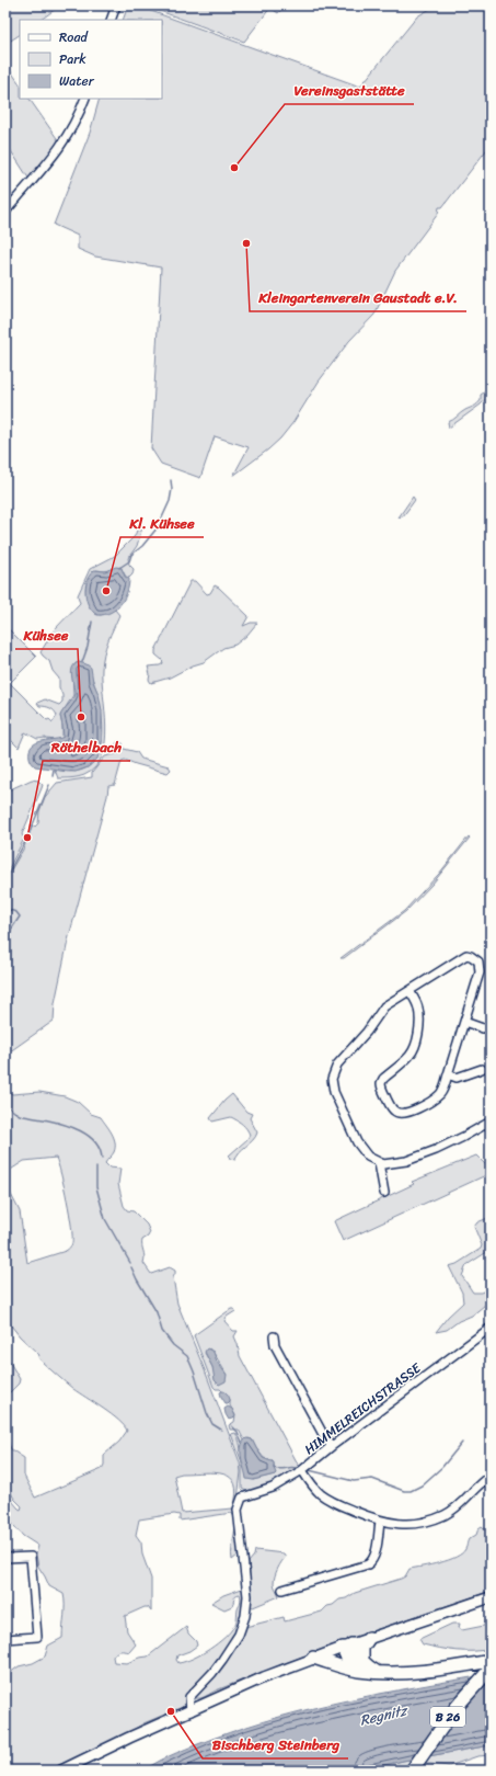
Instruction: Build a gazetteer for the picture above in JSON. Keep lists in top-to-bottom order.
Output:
{
  "streets": {
    "main road": ["B 26"],
    "street": ["HIMMELREICHSTRASSE"]
  },
  "water": ["Regnitz"],
  "places": [
    "Vereinsgaststätte",
    "Kleingartenverein Gaustadt e.V.",
    "Kl. Kühsee",
    "Kühsee",
    "Röthelbach",
    "Bischberg Steinberg"
  ],
  "legend": ["Road", "Park", "Water"]
}
